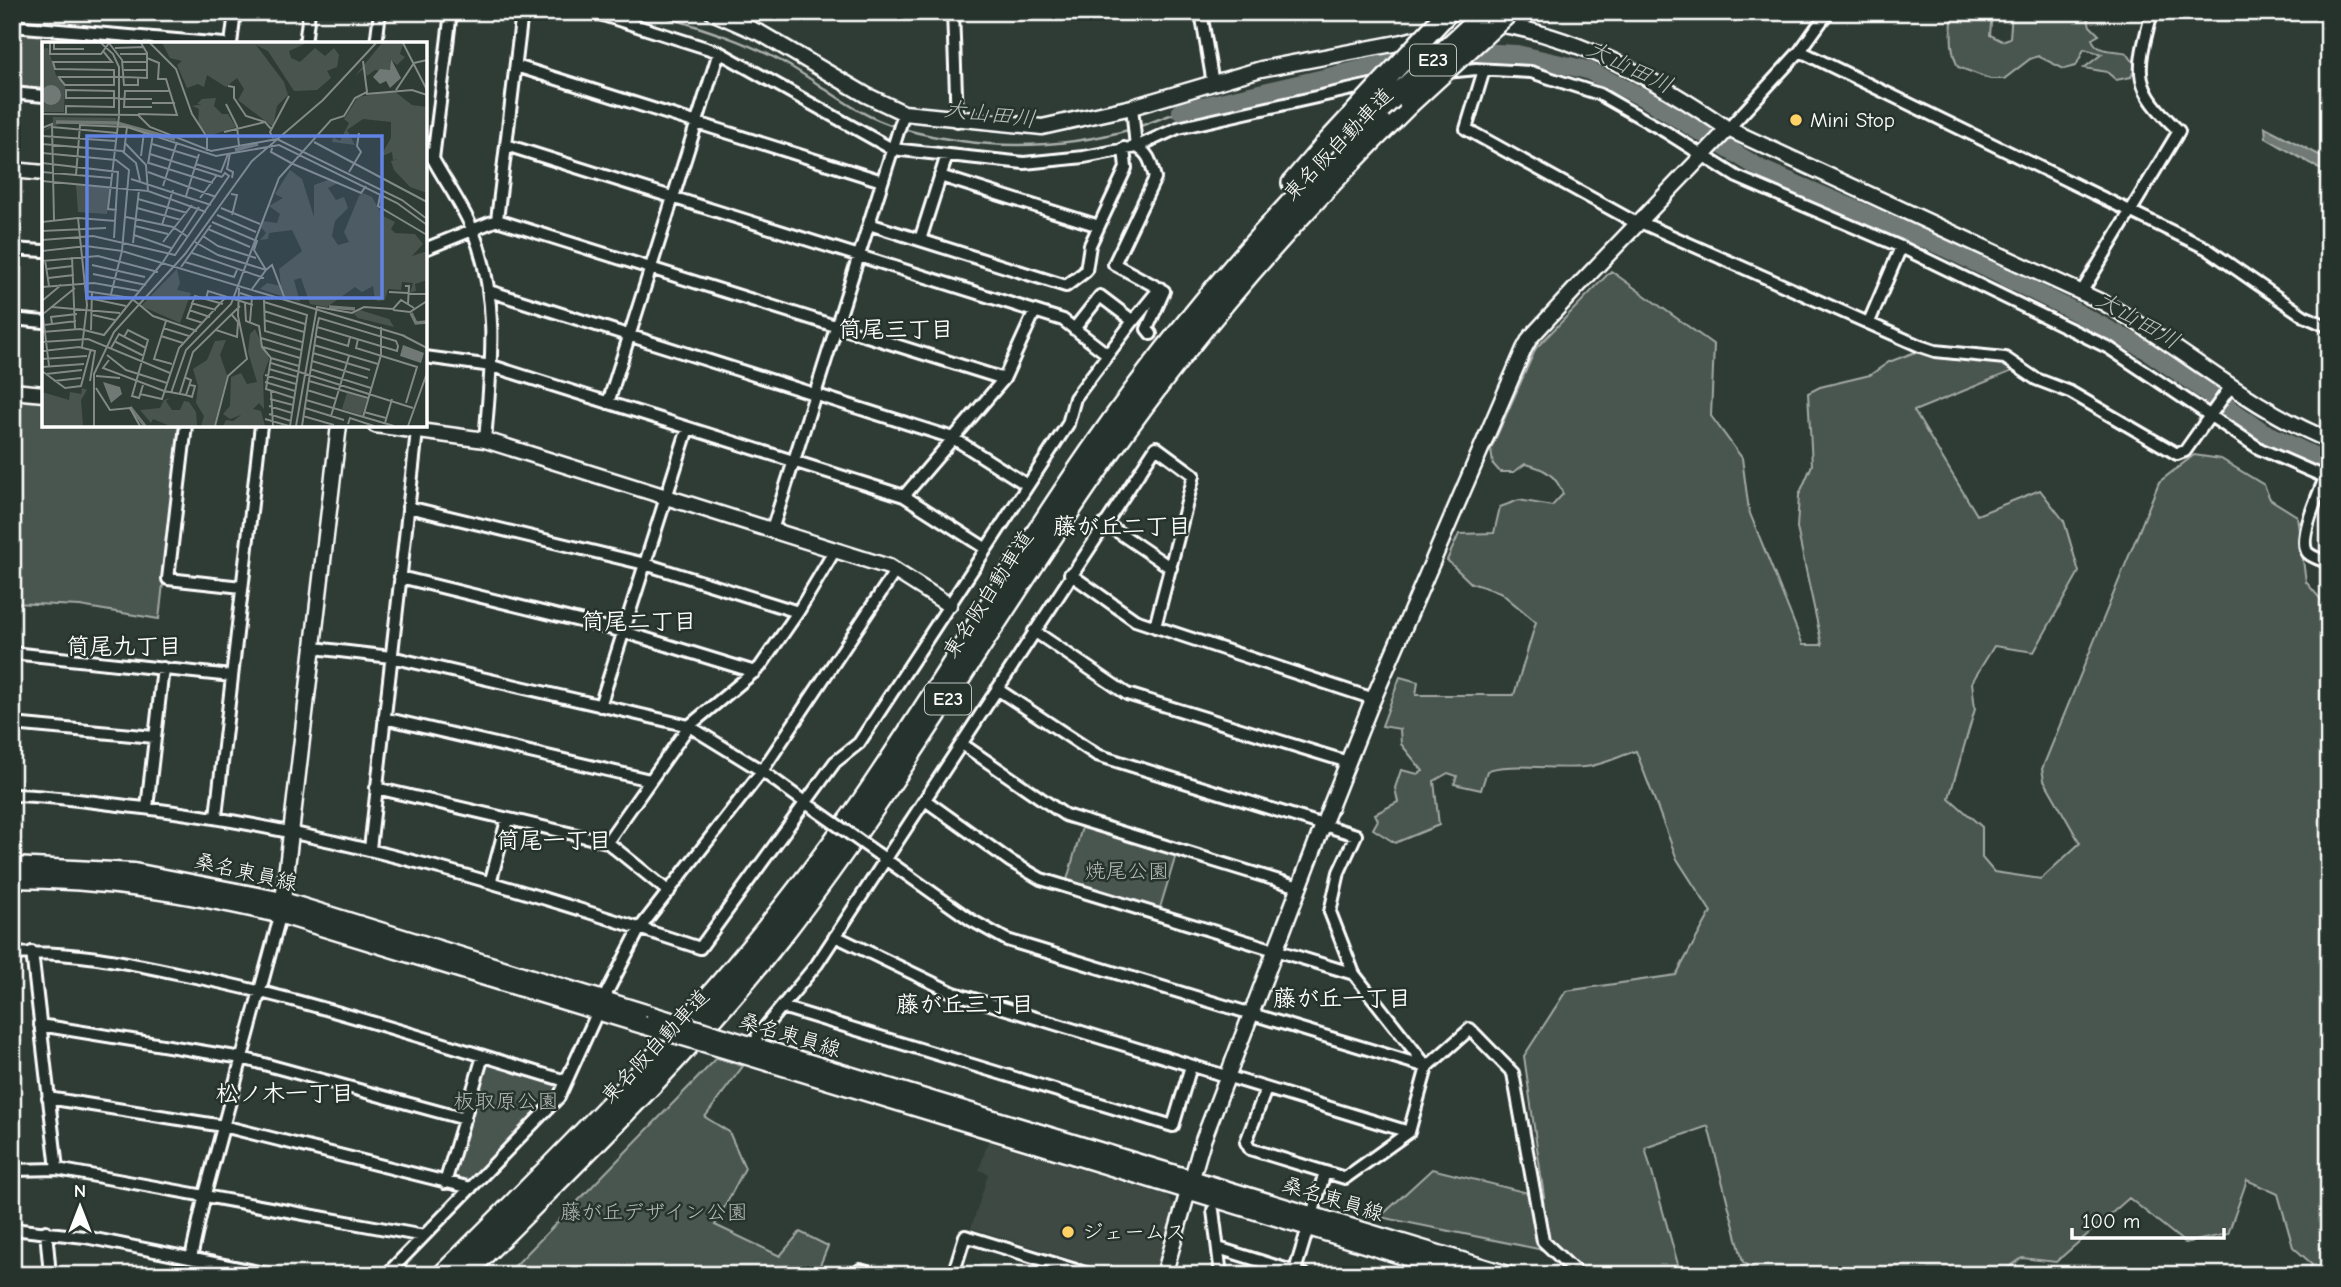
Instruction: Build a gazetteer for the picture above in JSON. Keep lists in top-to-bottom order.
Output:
{
  "streets": {
    "highway": ["E23", "東名阪自動車道"],
    "main road": ["桑名東員線"]
  },
  "districts": [
    "筒尾三丁目",
    "藤が丘二丁目",
    "筒尾二丁目",
    "筒尾九丁目",
    "筒尾一丁目",
    "藤が丘一丁目",
    "藤が丘三丁目",
    "松ノ木一丁目"
  ],
  "water": ["大山田川"],
  "parks": ["焼尾公園", "板取原公園", "藤が丘デザイン公園"],
  "places": ["Mini Stop", "ジェームス"],
  "scale_bar": "100 m",
  "north": "top"
}
